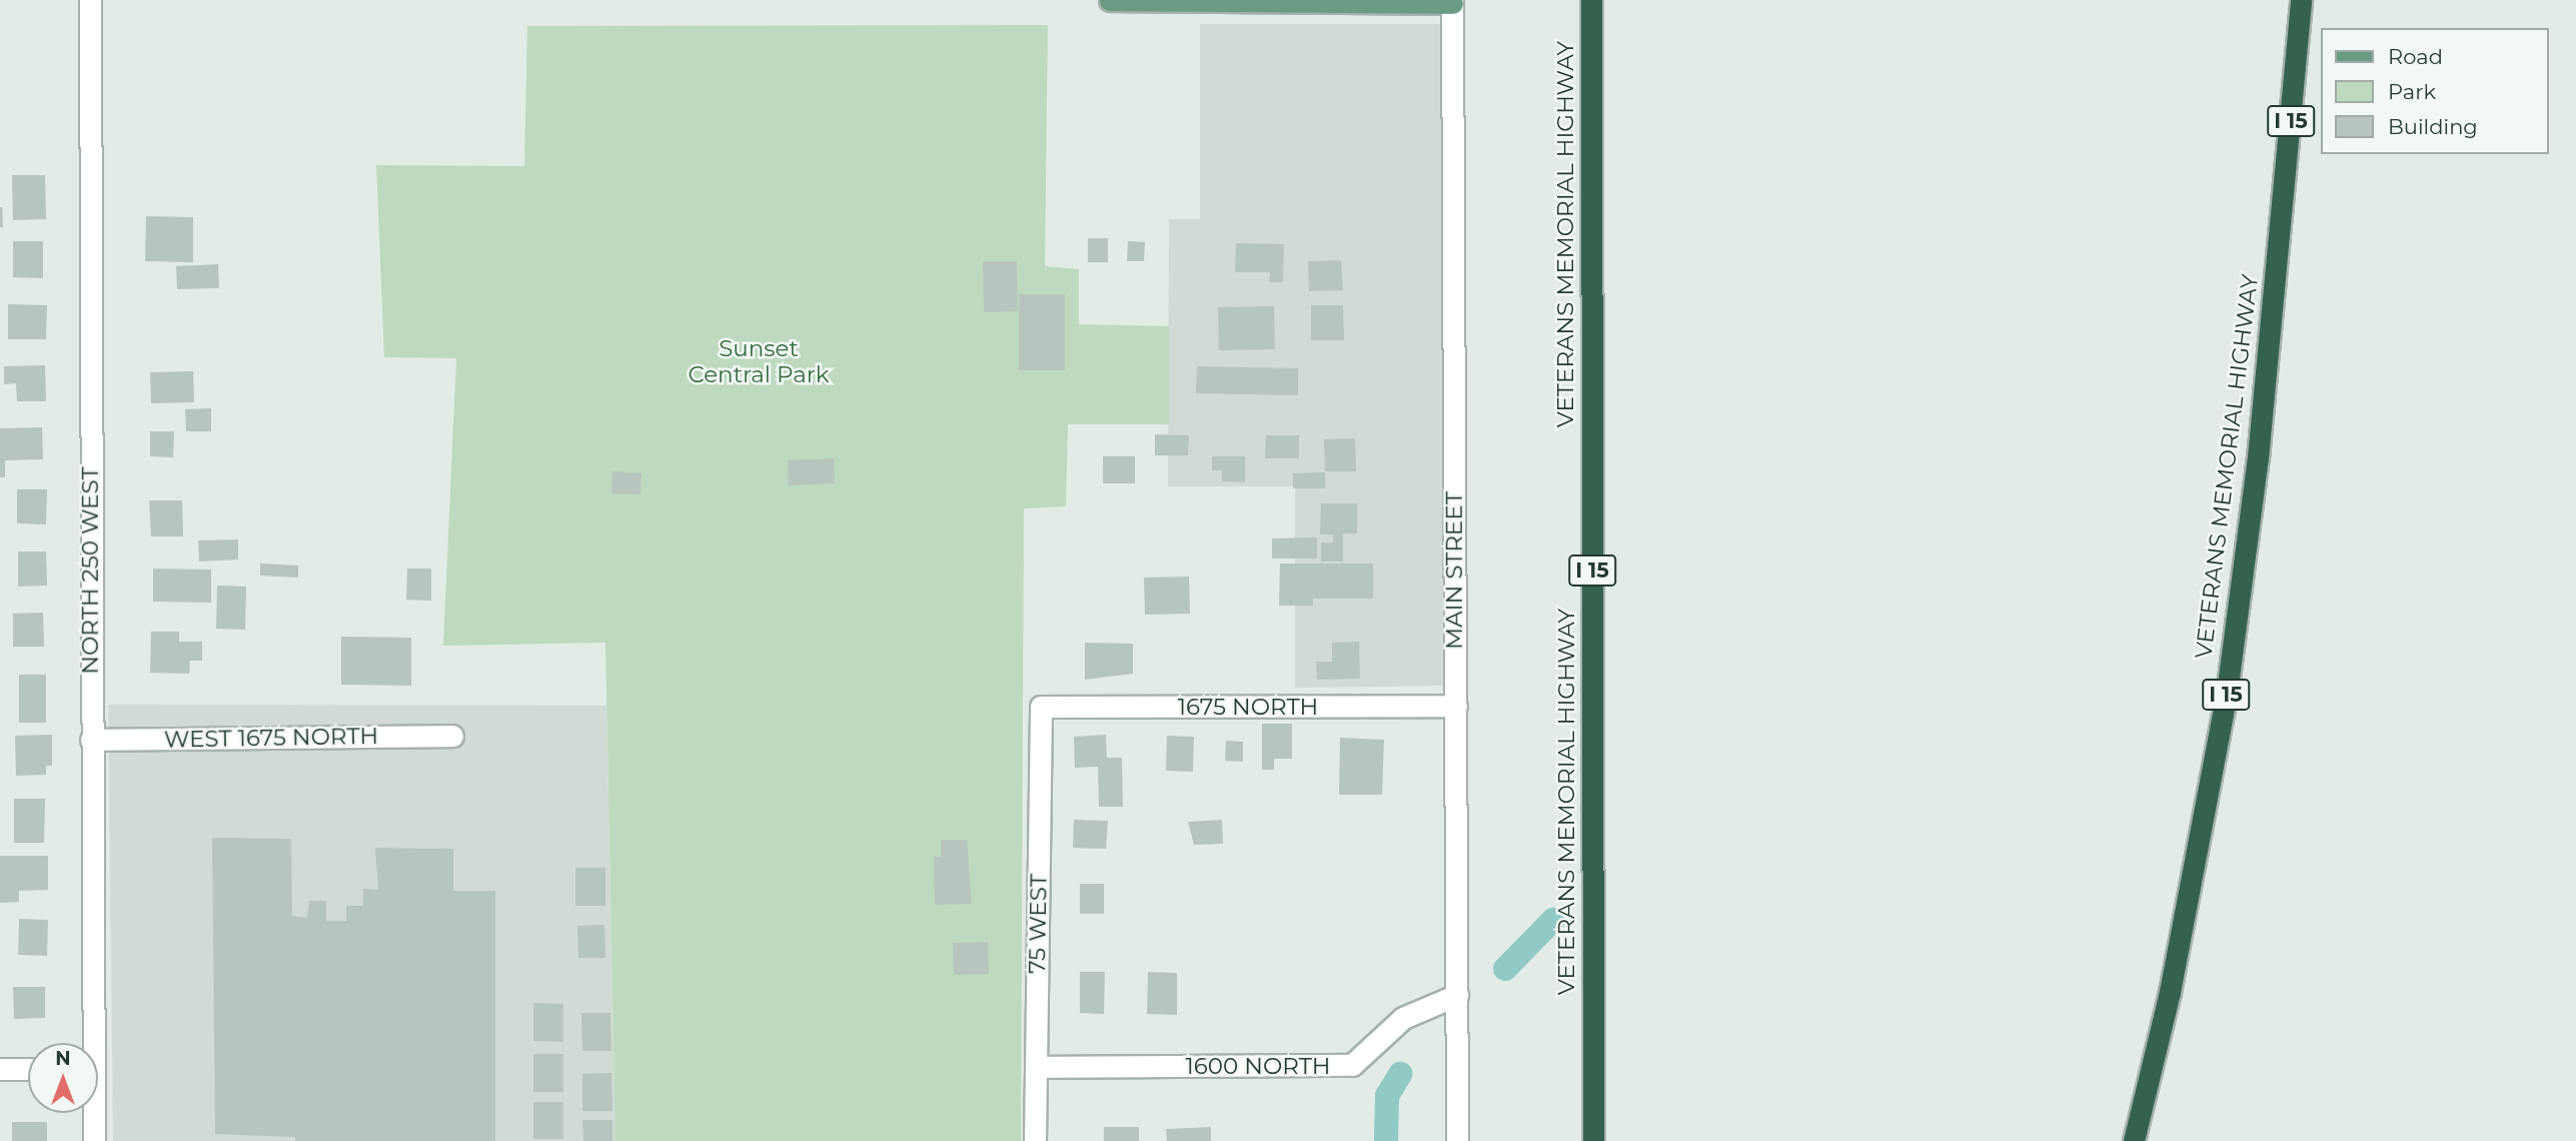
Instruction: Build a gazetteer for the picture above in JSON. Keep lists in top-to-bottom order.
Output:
{
  "streets": {
    "highway": ["I 15", "VETERANS MEMORIAL HIGHWAY"],
    "street": [
      "NORTH 250 WEST",
      "MAIN STREET",
      "1675 NORTH",
      "WEST 1675 NORTH",
      "75 WEST",
      "1600 NORTH"
    ]
  },
  "crossings": [
    ["NORTH 250 WEST", "WEST 1675 NORTH"],
    ["MAIN STREET", "1675 NORTH"],
    ["MAIN STREET", "1600 NORTH"],
    ["1675 NORTH", "75 WEST"],
    ["75 WEST", "1600 NORTH"]
  ],
  "parks": ["Sunset Central Park"],
  "legend": ["Road", "Park", "Building"],
  "north": "top"
}
